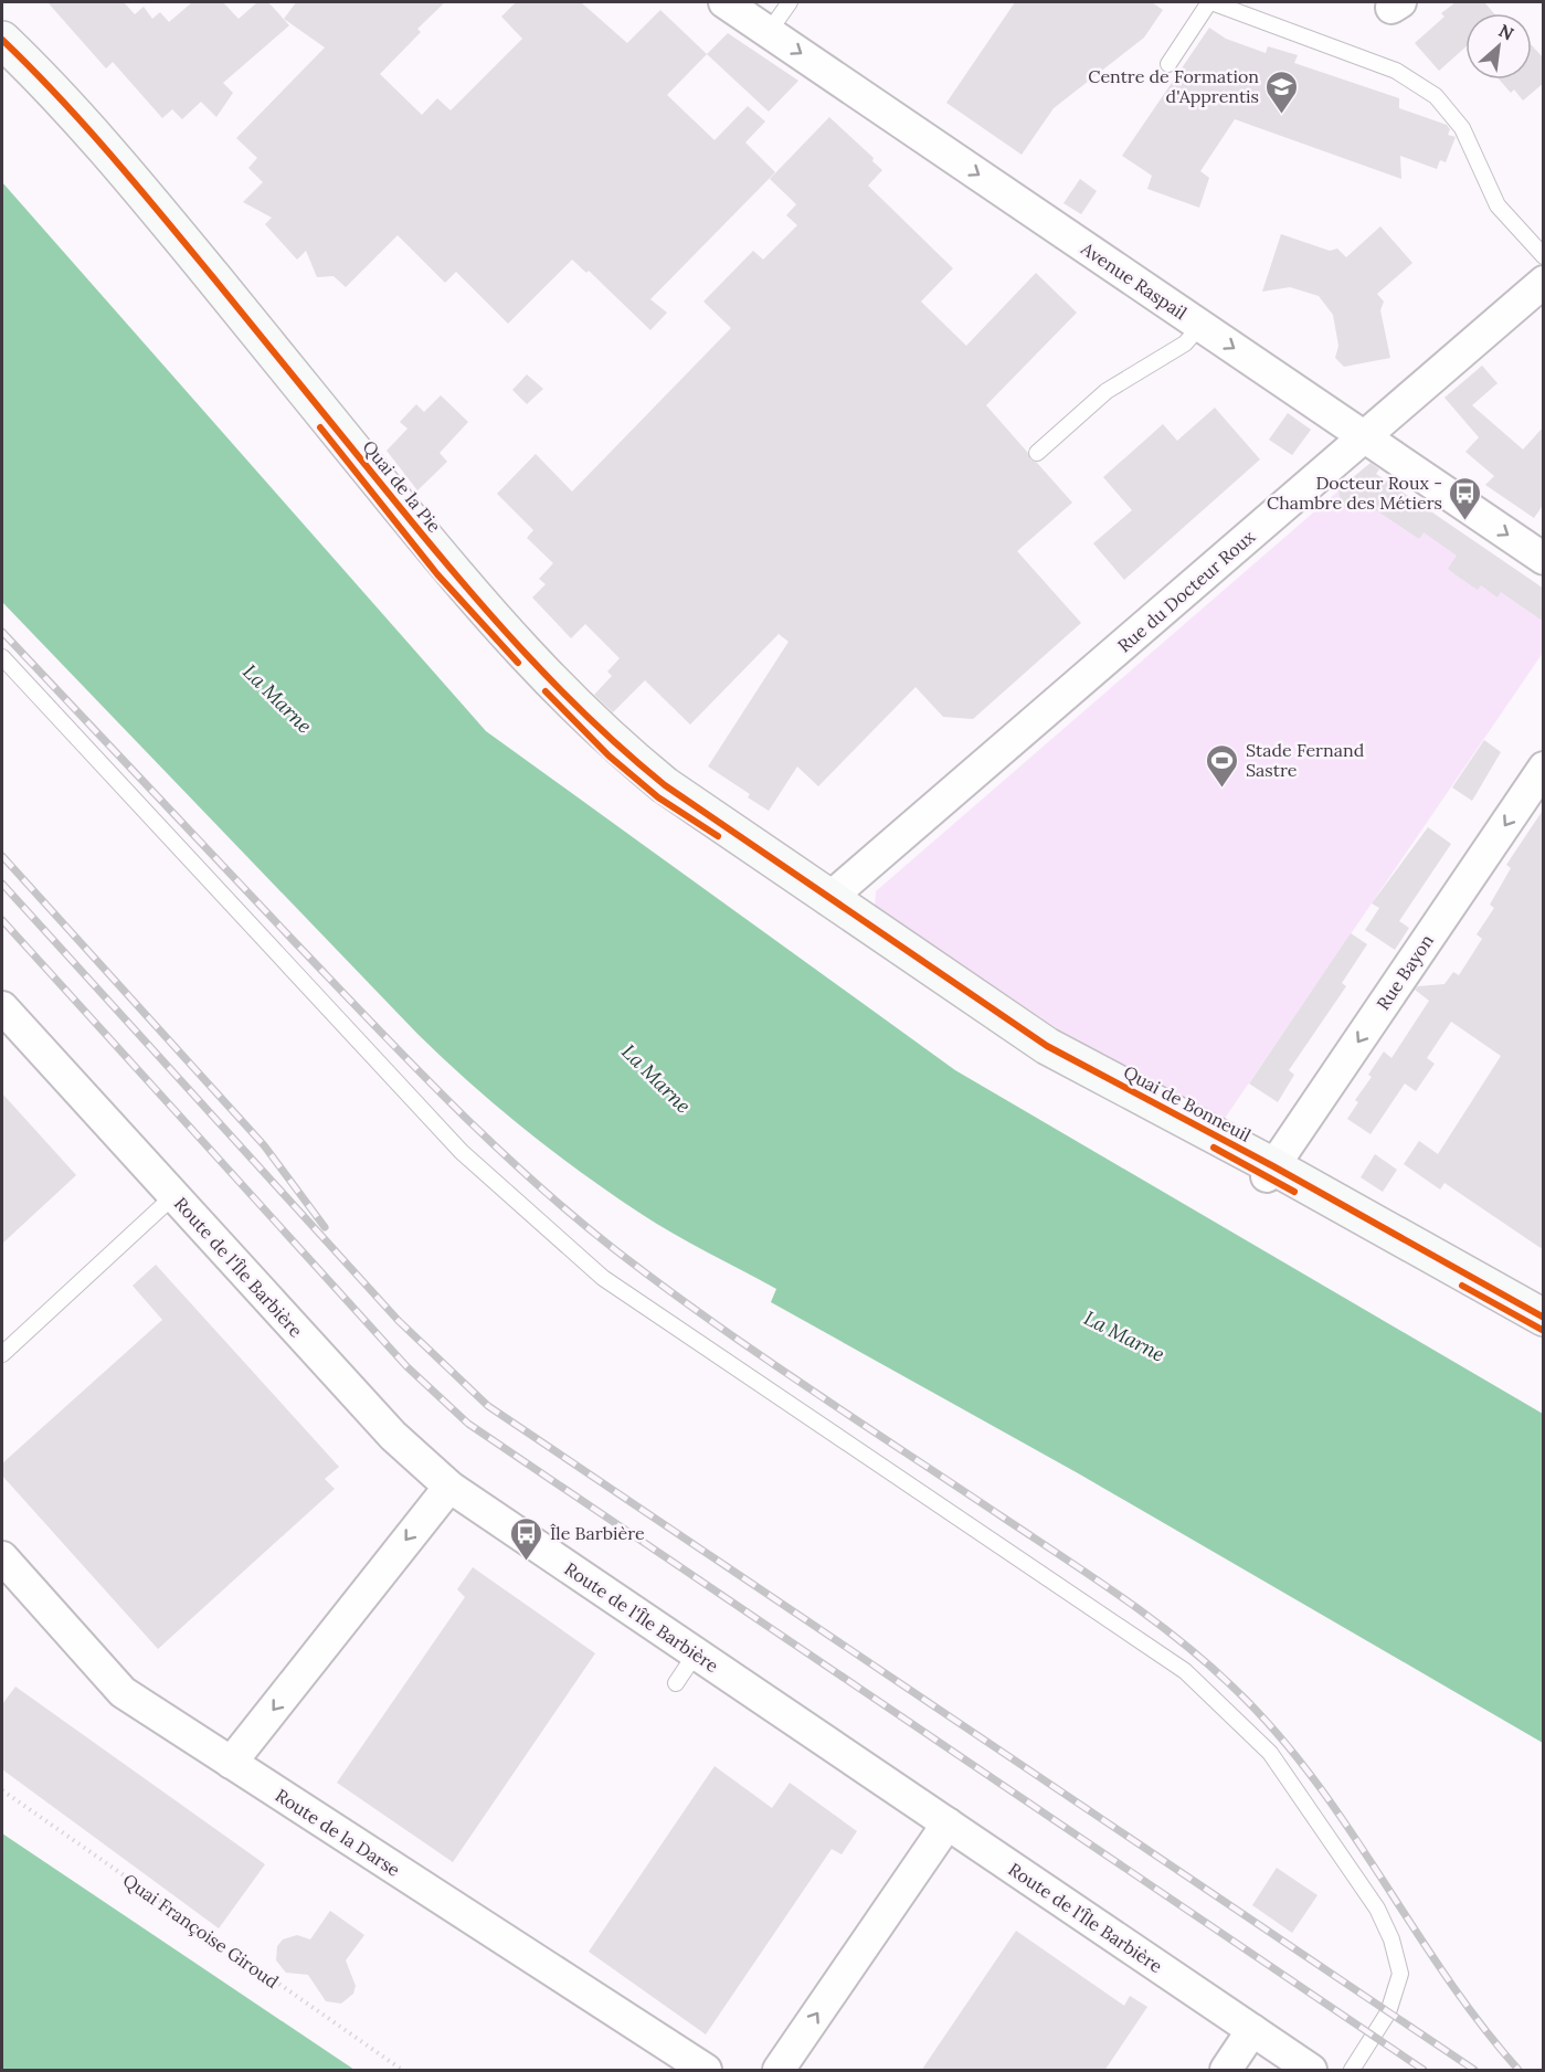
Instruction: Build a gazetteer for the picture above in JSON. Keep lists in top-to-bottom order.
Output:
{
  "streets": {
    "street": [
      "Avenue Raspail",
      "Quai de la Pie",
      "Rue du Docteur Roux",
      "Rue Bayon",
      "Quai de Bonneuil",
      "Route de l'Île Barbière",
      "Route de la Darse"
    ],
    "path": ["Quai Françoise Giroud"]
  },
  "crossings": [
    ["Avenue Raspail", "Rue du Docteur Roux"],
    ["Quai de la Pie", "Rue du Docteur Roux"],
    ["Quai de la Pie", "Quai de Bonneuil"],
    ["Rue du Docteur Roux", "Quai de Bonneuil"],
    ["Rue Bayon", "Quai de Bonneuil"]
  ],
  "one_way": ["Avenue Raspail", "Rue Bayon"],
  "water": ["La Marne"],
  "places": {
    "school or university": ["Centre de Formation d'Apprentis"],
    "bus stop": ["Docteur Roux - Chambre des Métiers", "Île Barbière"],
    "sports": ["Stade Fernand Sastre"]
  },
  "north": "top right"
}
